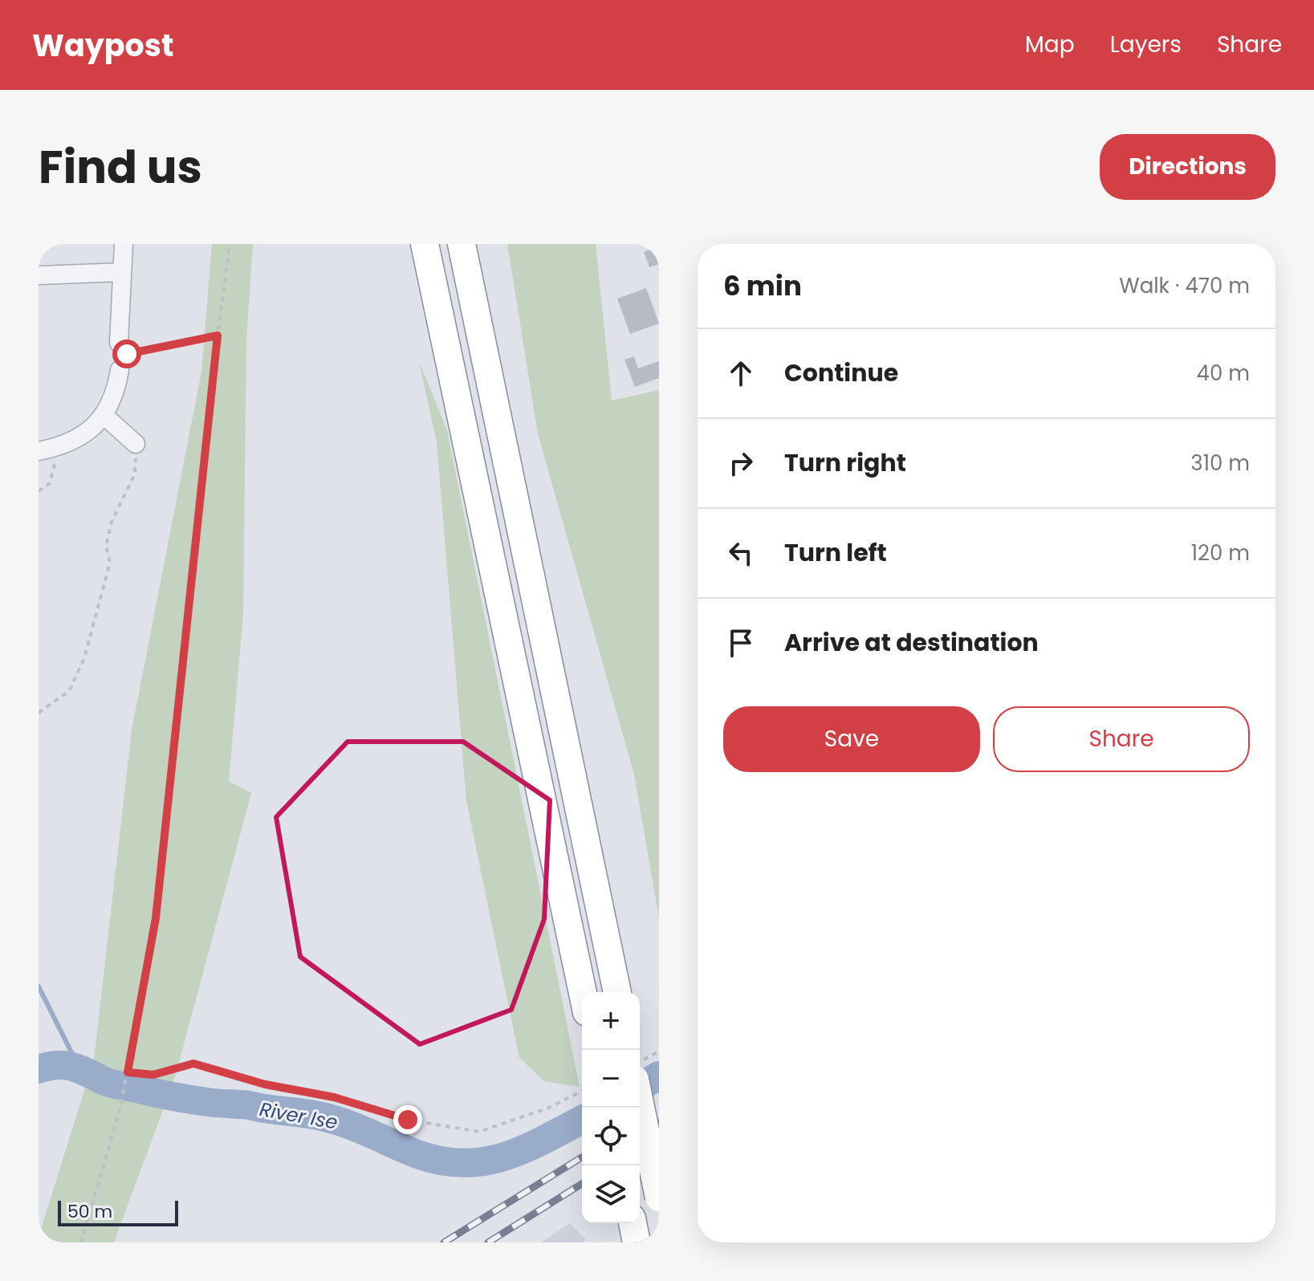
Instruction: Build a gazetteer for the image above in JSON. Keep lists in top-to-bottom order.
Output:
{
  "water": ["River Ise"],
  "scale_bar": "50 m",
  "page": {
    "header": "Waypost",
    "nav": ["Map", "Layers", "Share"],
    "title": "Find us",
    "buttons": [
      "Directions",
      ["Save", "Share"]
    ],
    "heading": ["6 min", "Walk · 470 m"],
    "list": [
      ["Continue", "40 m"],
      ["Turn right", "310 m"],
      ["Turn left", "120 m"],
      "Arrive at destination"
    ],
    "map_buttons": ["+", "−"],
    "scale": "50 m"
  }
}
